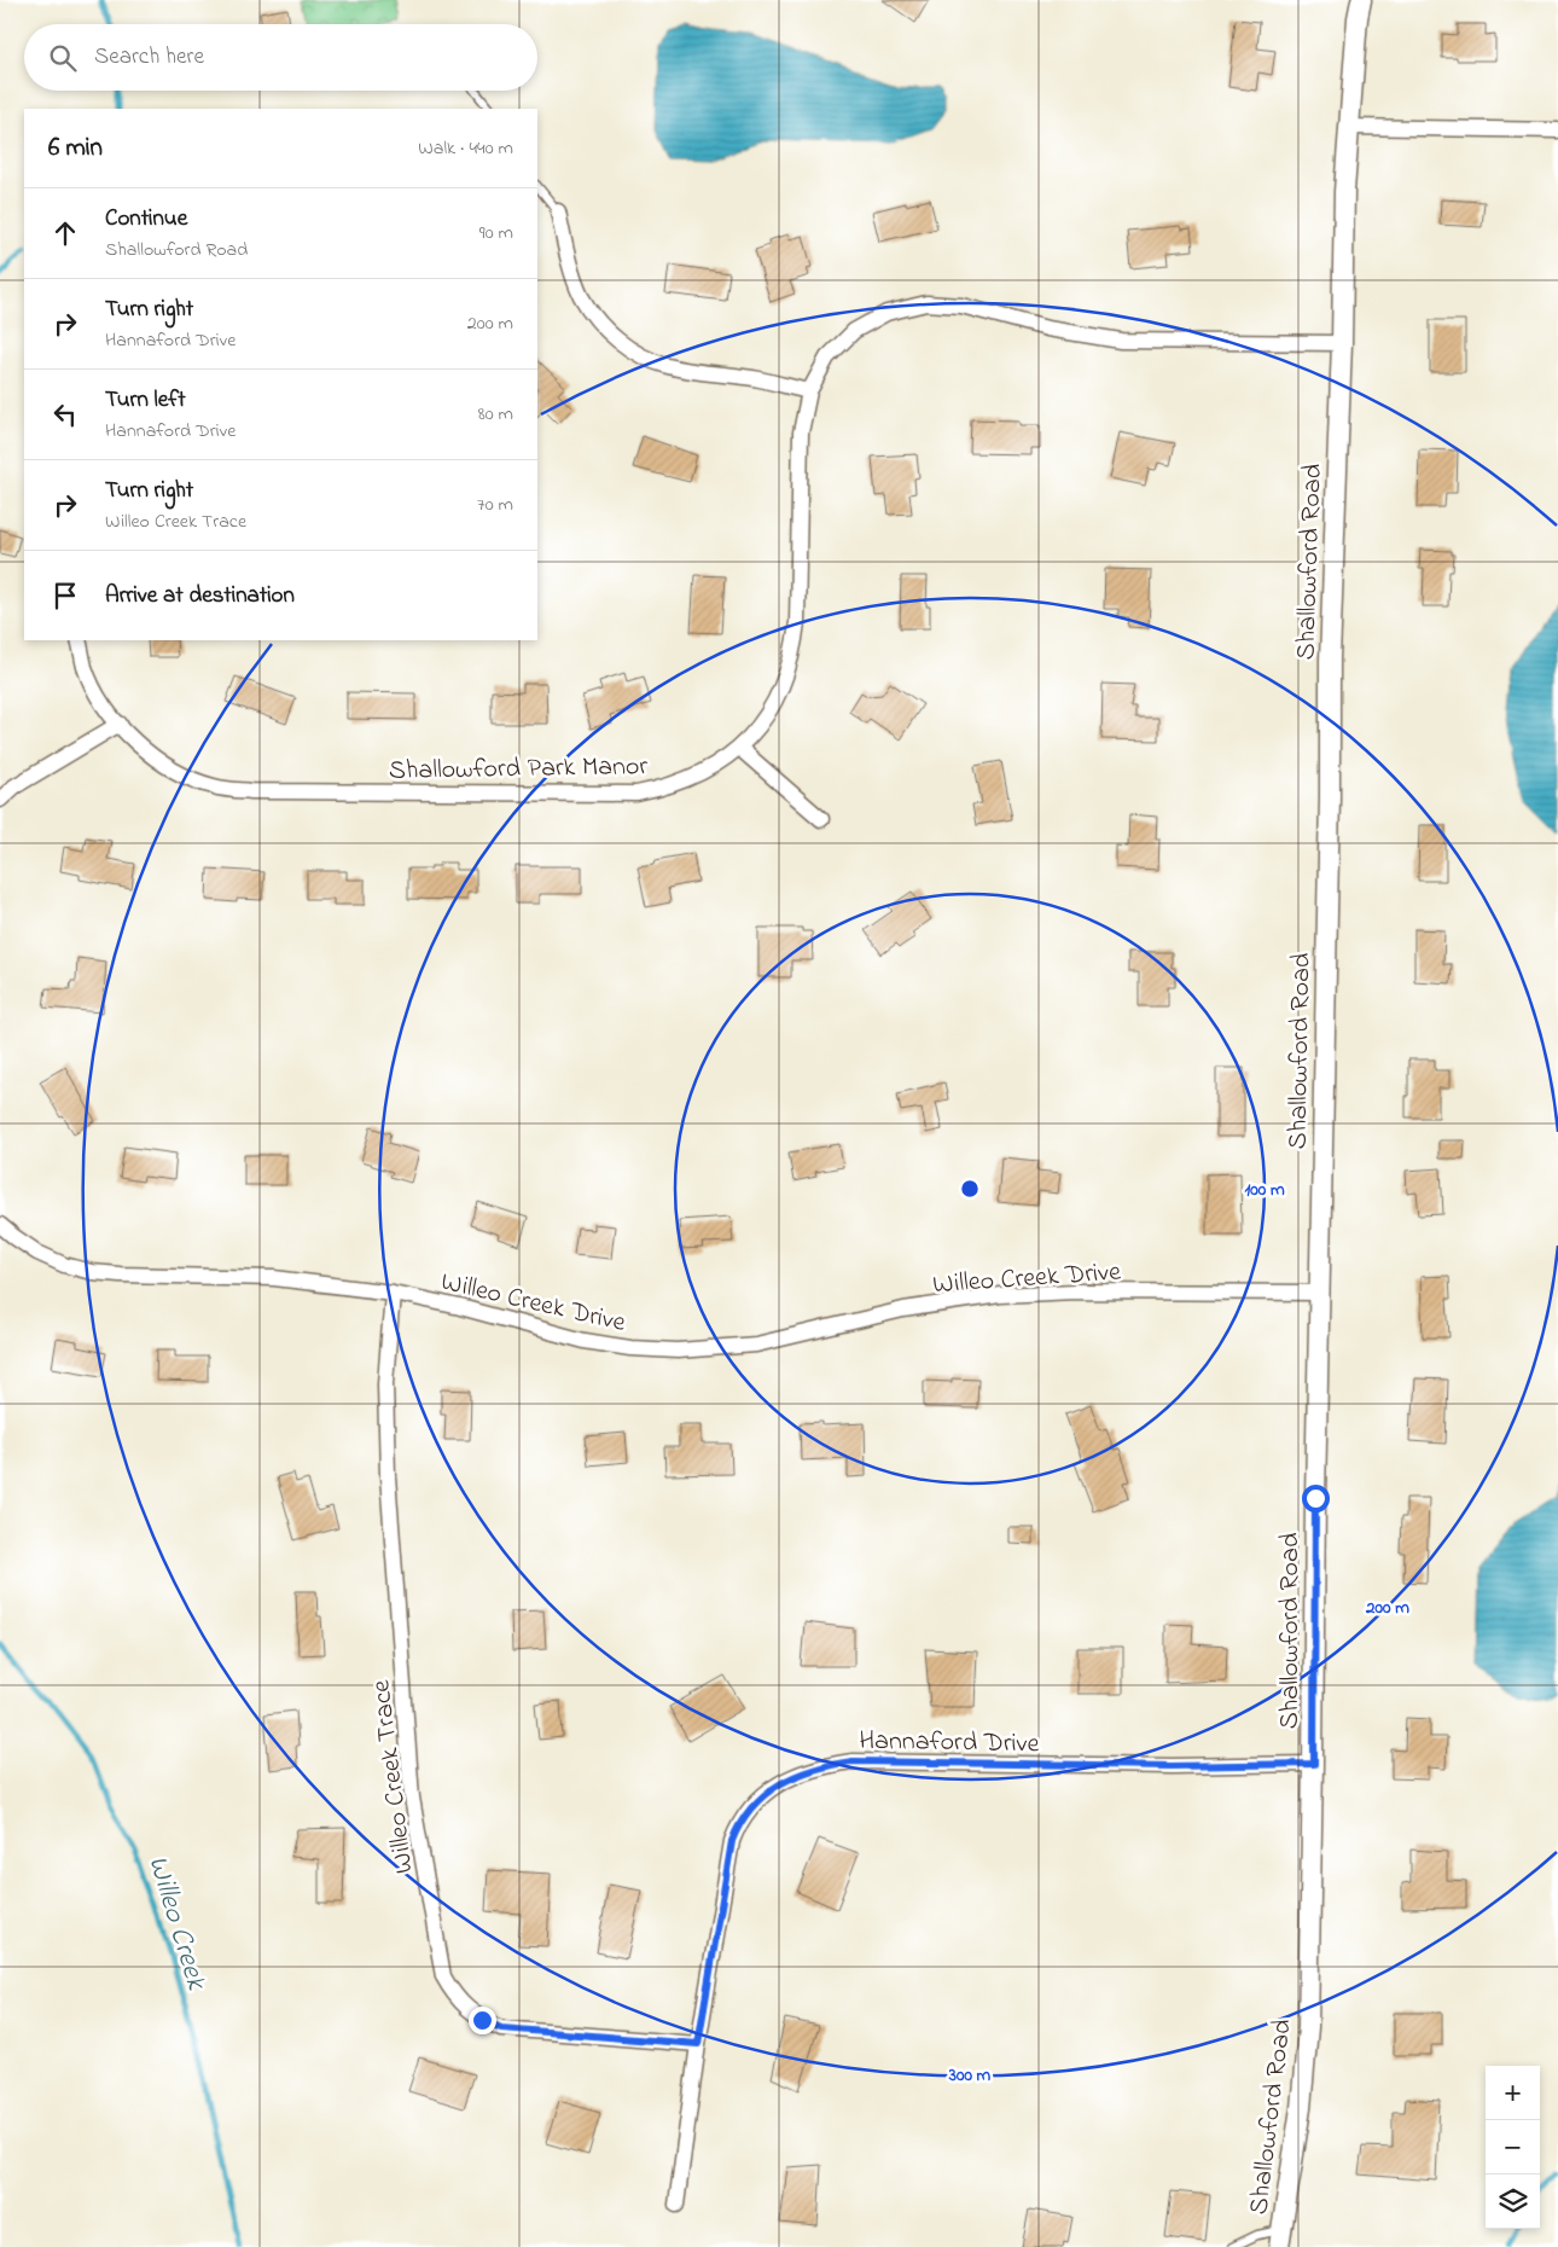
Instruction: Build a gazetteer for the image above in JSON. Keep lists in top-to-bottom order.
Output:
{
  "streets": {
    "street": [
      "Shallowford Road",
      "Shallowford Park Manor",
      "Willeo Creek Drive",
      "Hannaford Drive",
      "Willeo Creek Trace"
    ]
  },
  "crossings": [
    ["Shallowford Road", "Shallowford Park Manor"],
    ["Shallowford Road", "Willeo Creek Drive"],
    ["Shallowford Road", "Hannaford Drive"],
    ["Willeo Creek Drive", "Willeo Creek Trace"],
    ["Hannaford Drive", "Willeo Creek Trace"]
  ],
  "water": ["Willeo Creek"],
  "page": {
    "search": "Search here",
    "heading": ["6 min", "Walk · 440 m"],
    "list": [
      ["Continue", "Shallowford Road", "90 m"],
      ["Turn right", "Hannaford Drive", "200 m"],
      ["Turn left", "Hannaford Drive", "80 m"],
      ["Turn right", "Willeo Creek Trace", "70 m"],
      "Arrive at destination"
    ],
    "map_buttons": ["+", "−"]
  },
  "rings": ["100 m", "200 m", "300 m"]
}
